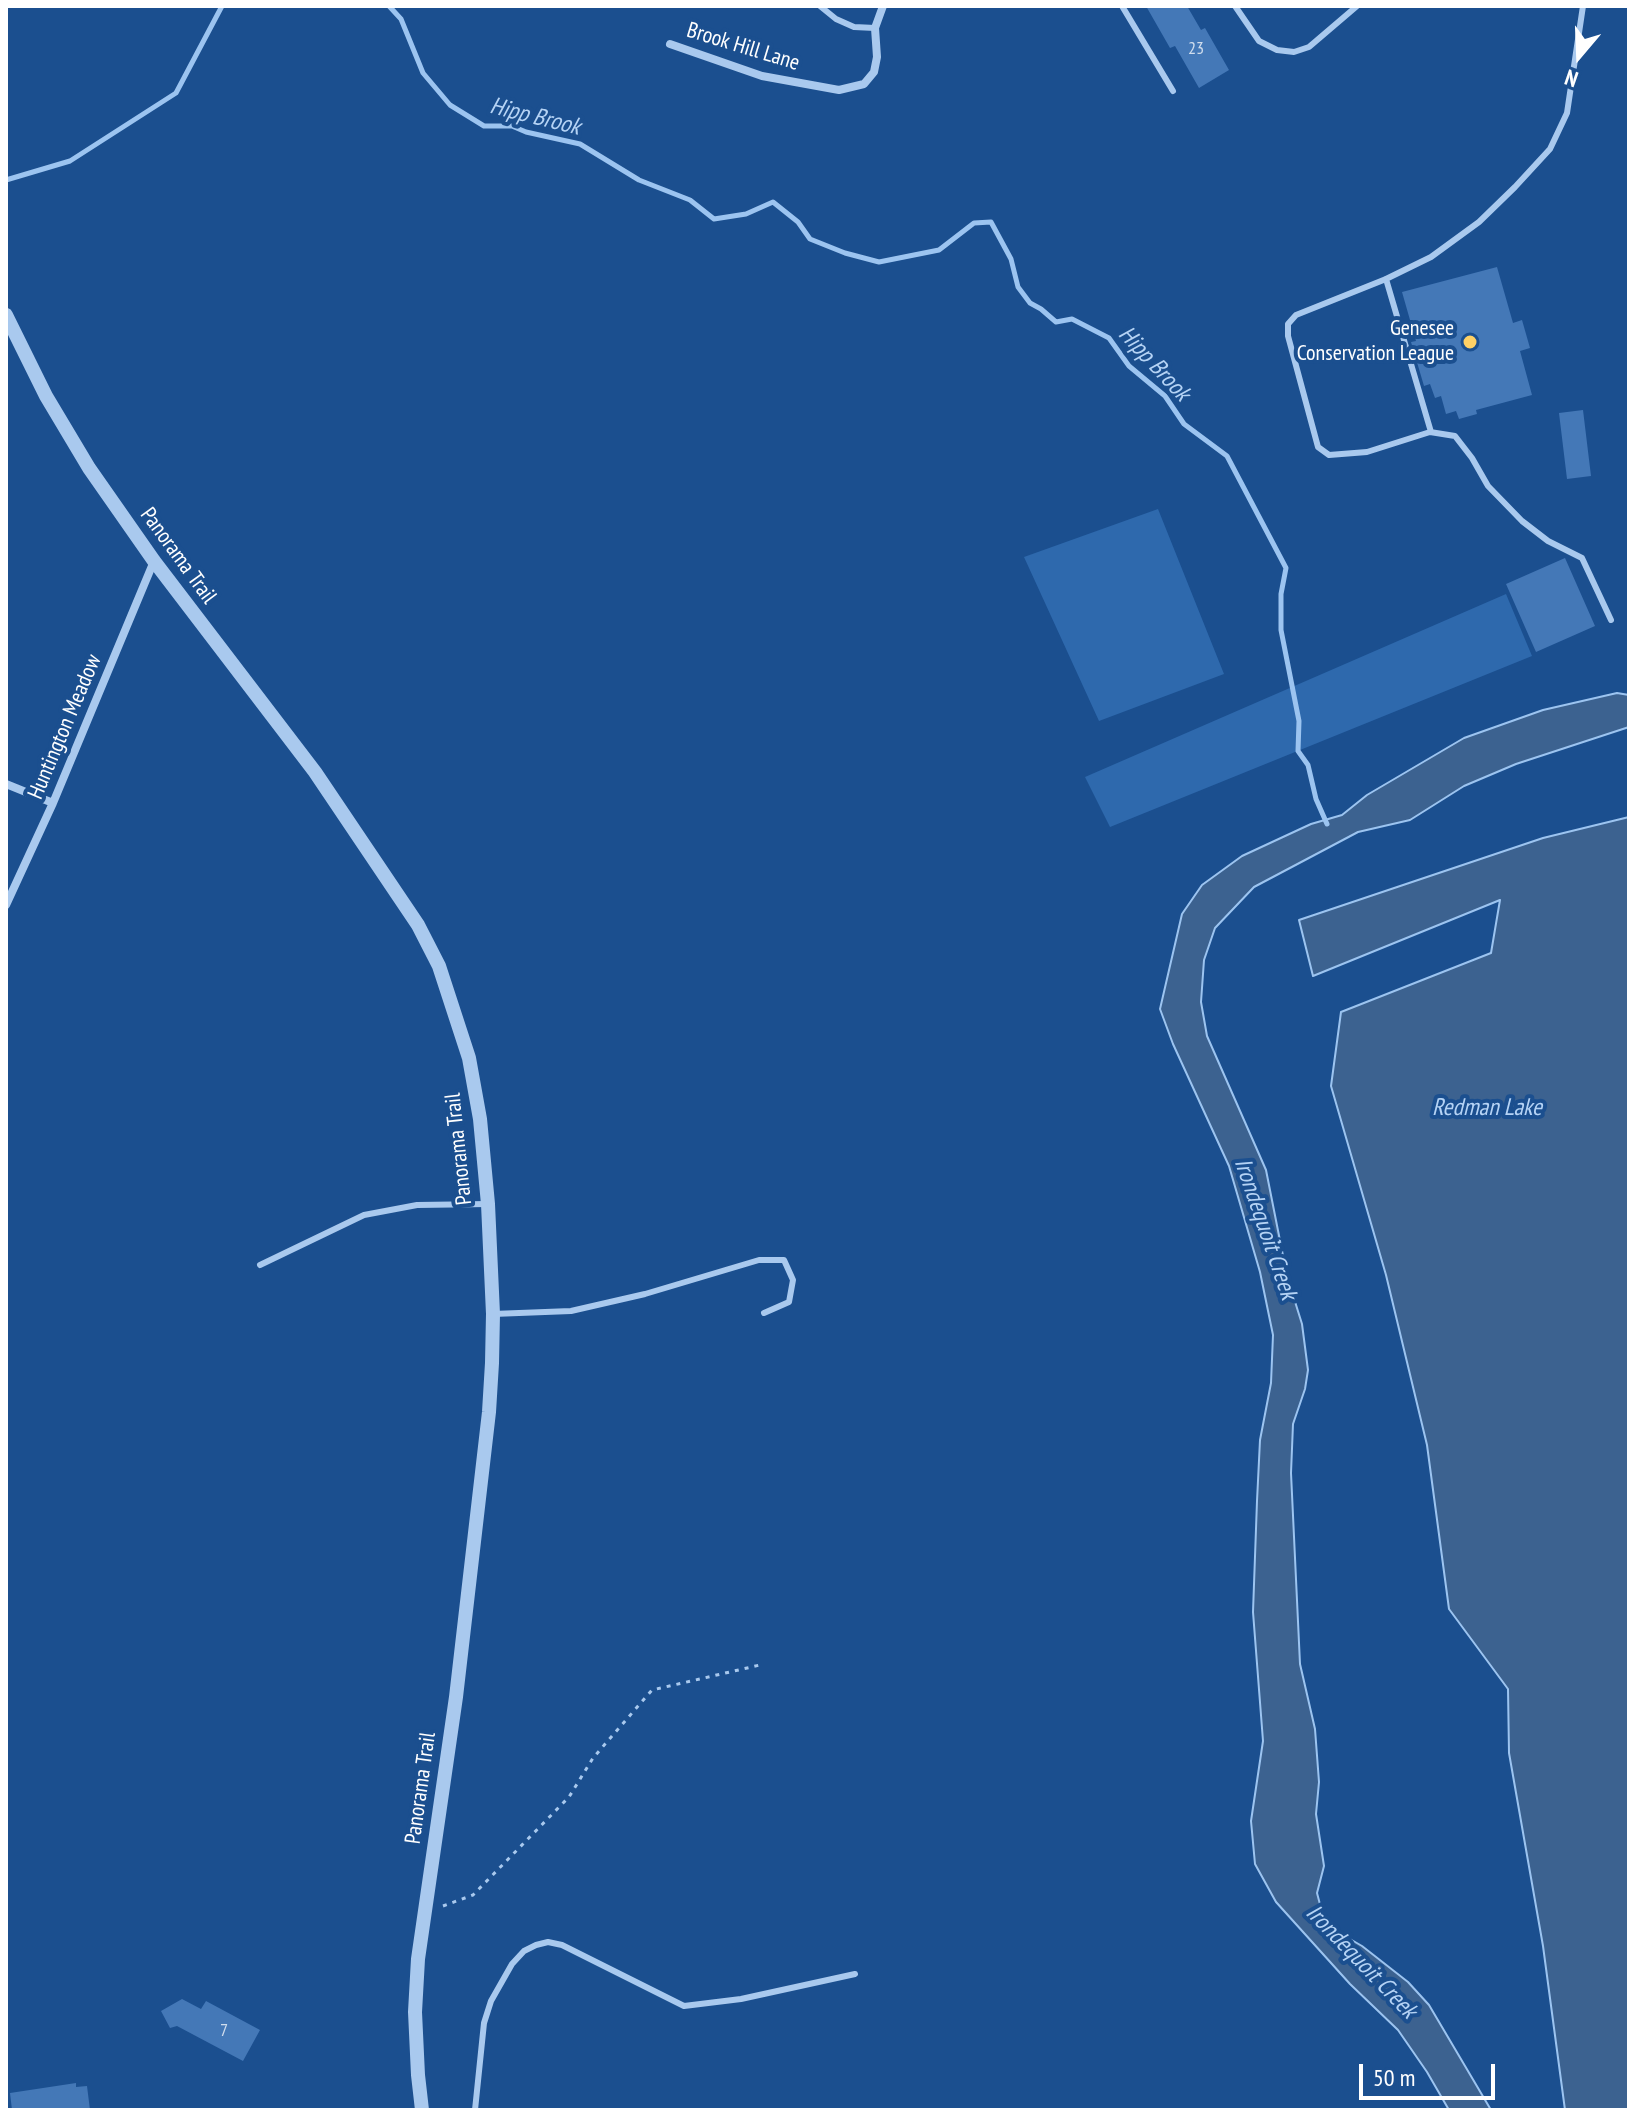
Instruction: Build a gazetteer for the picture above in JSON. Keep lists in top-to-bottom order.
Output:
{
  "streets": {
    "street": ["Brook Hill Lane", "Panorama Trail", "Huntington Meadow"]
  },
  "crossings": [
    ["Panorama Trail", "Huntington Meadow"]
  ],
  "water": ["Hipp Brook", "Redman Lake", "Irondequoit Creek"],
  "places": ["Genesee Conservation League"],
  "house_numbers": ["23", "7"],
  "scale_bar": "50 m",
  "north": "bottom"
}
